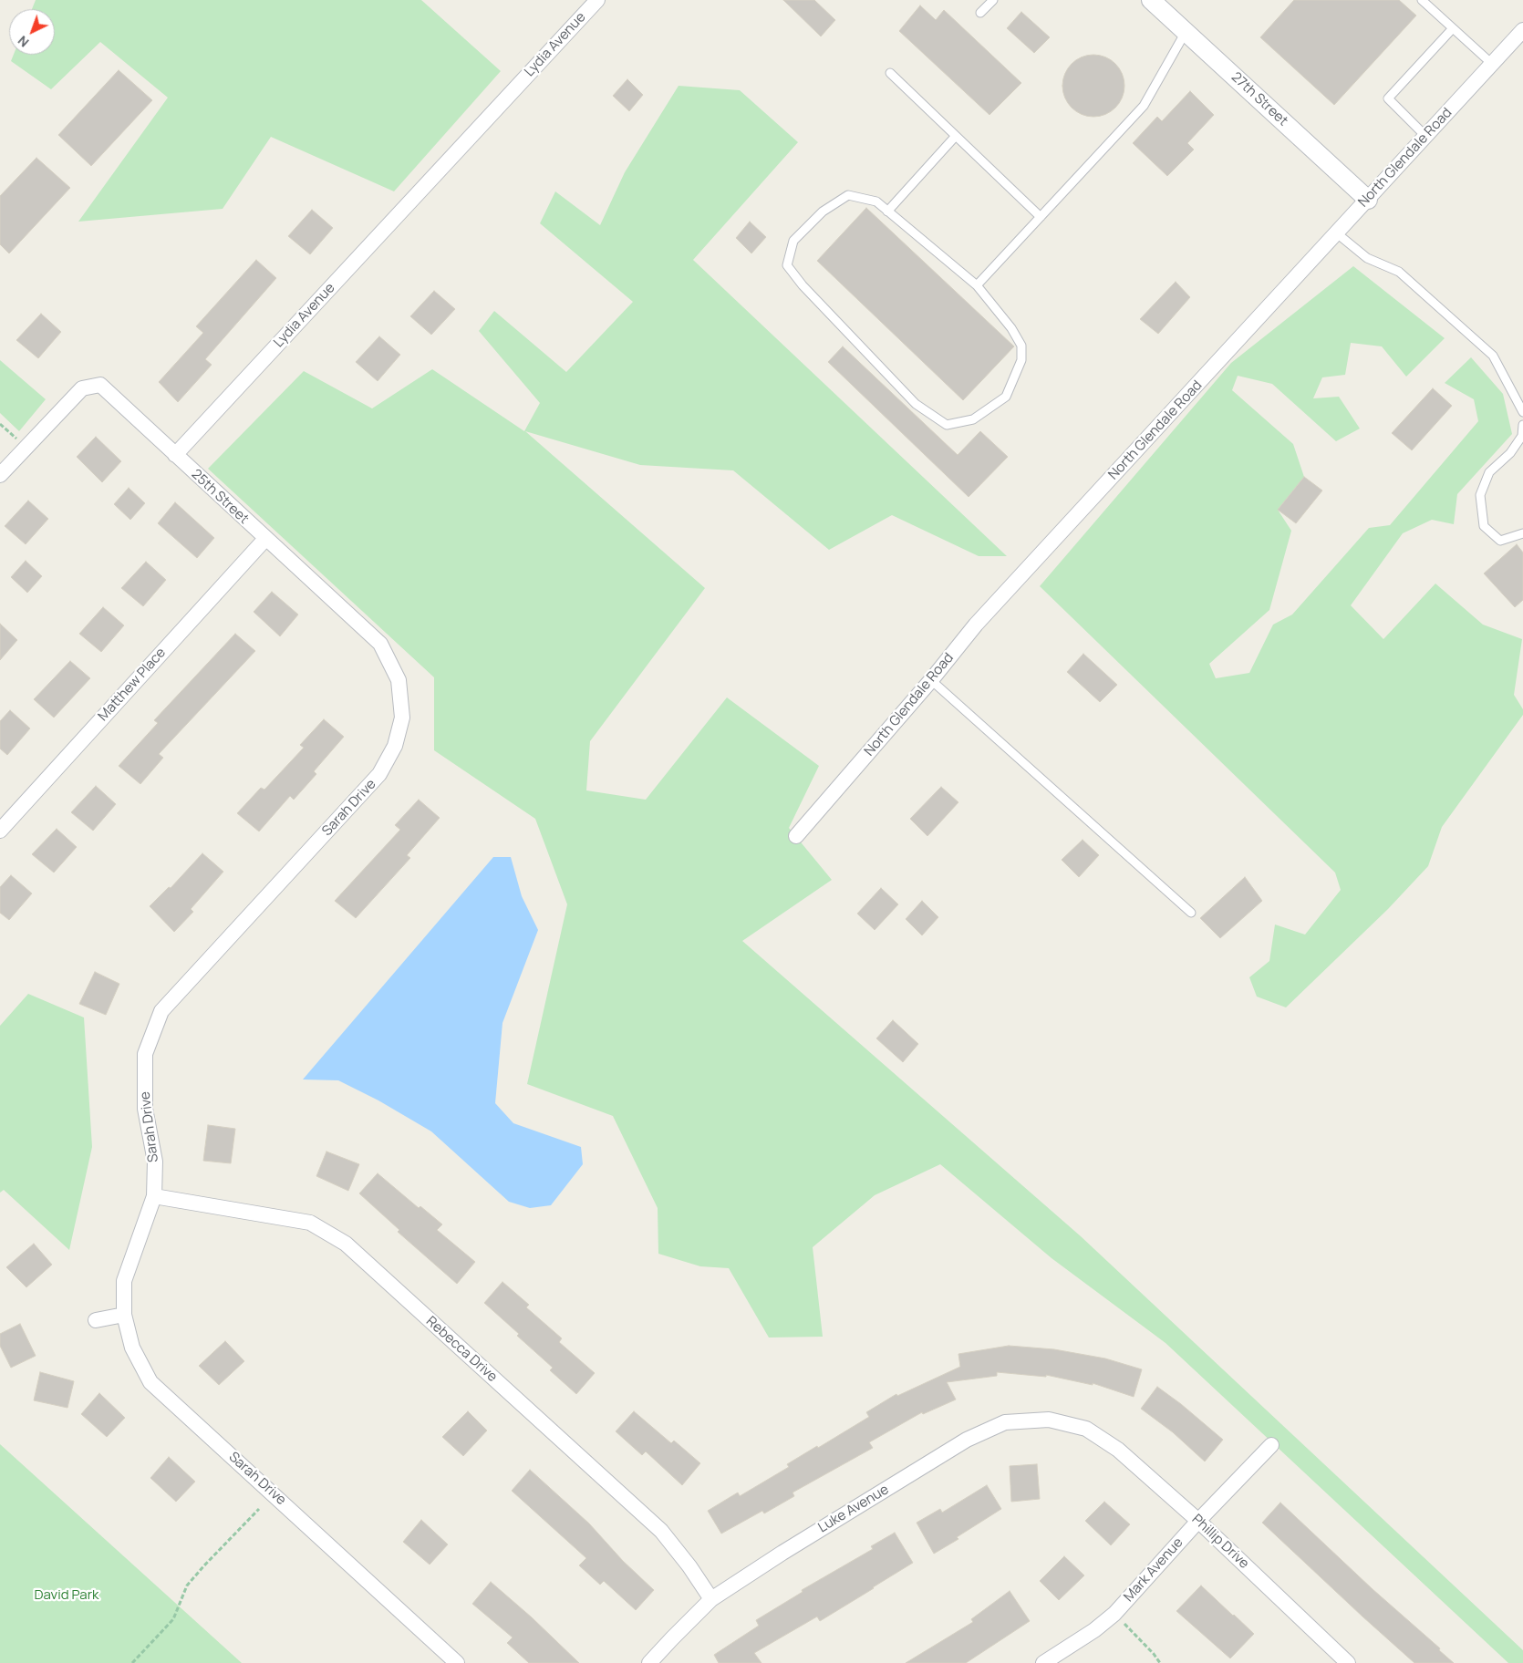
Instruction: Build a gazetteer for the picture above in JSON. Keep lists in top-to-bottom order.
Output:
{
  "streets": {
    "street": [
      "Lydia Avenue",
      "27th Street",
      "North Glendale Road",
      "25th Street",
      "Matthew Place",
      "Sarah Drive",
      "Rebecca Drive",
      "Luke Avenue",
      "Phillip Drive",
      "Mark Avenue"
    ]
  },
  "crossings": [
    ["Lydia Avenue", "25th Street"],
    ["27th Street", "North Glendale Road"],
    ["25th Street", "Matthew Place"],
    ["25th Street", "Sarah Drive"],
    ["Matthew Place", "Sarah Drive"],
    ["Sarah Drive", "Rebecca Drive"],
    ["Rebecca Drive", "Luke Avenue"],
    ["Luke Avenue", "Phillip Drive"],
    ["Phillip Drive", "Mark Avenue"]
  ],
  "parks": ["David Park"],
  "north": "bottom left"
}
